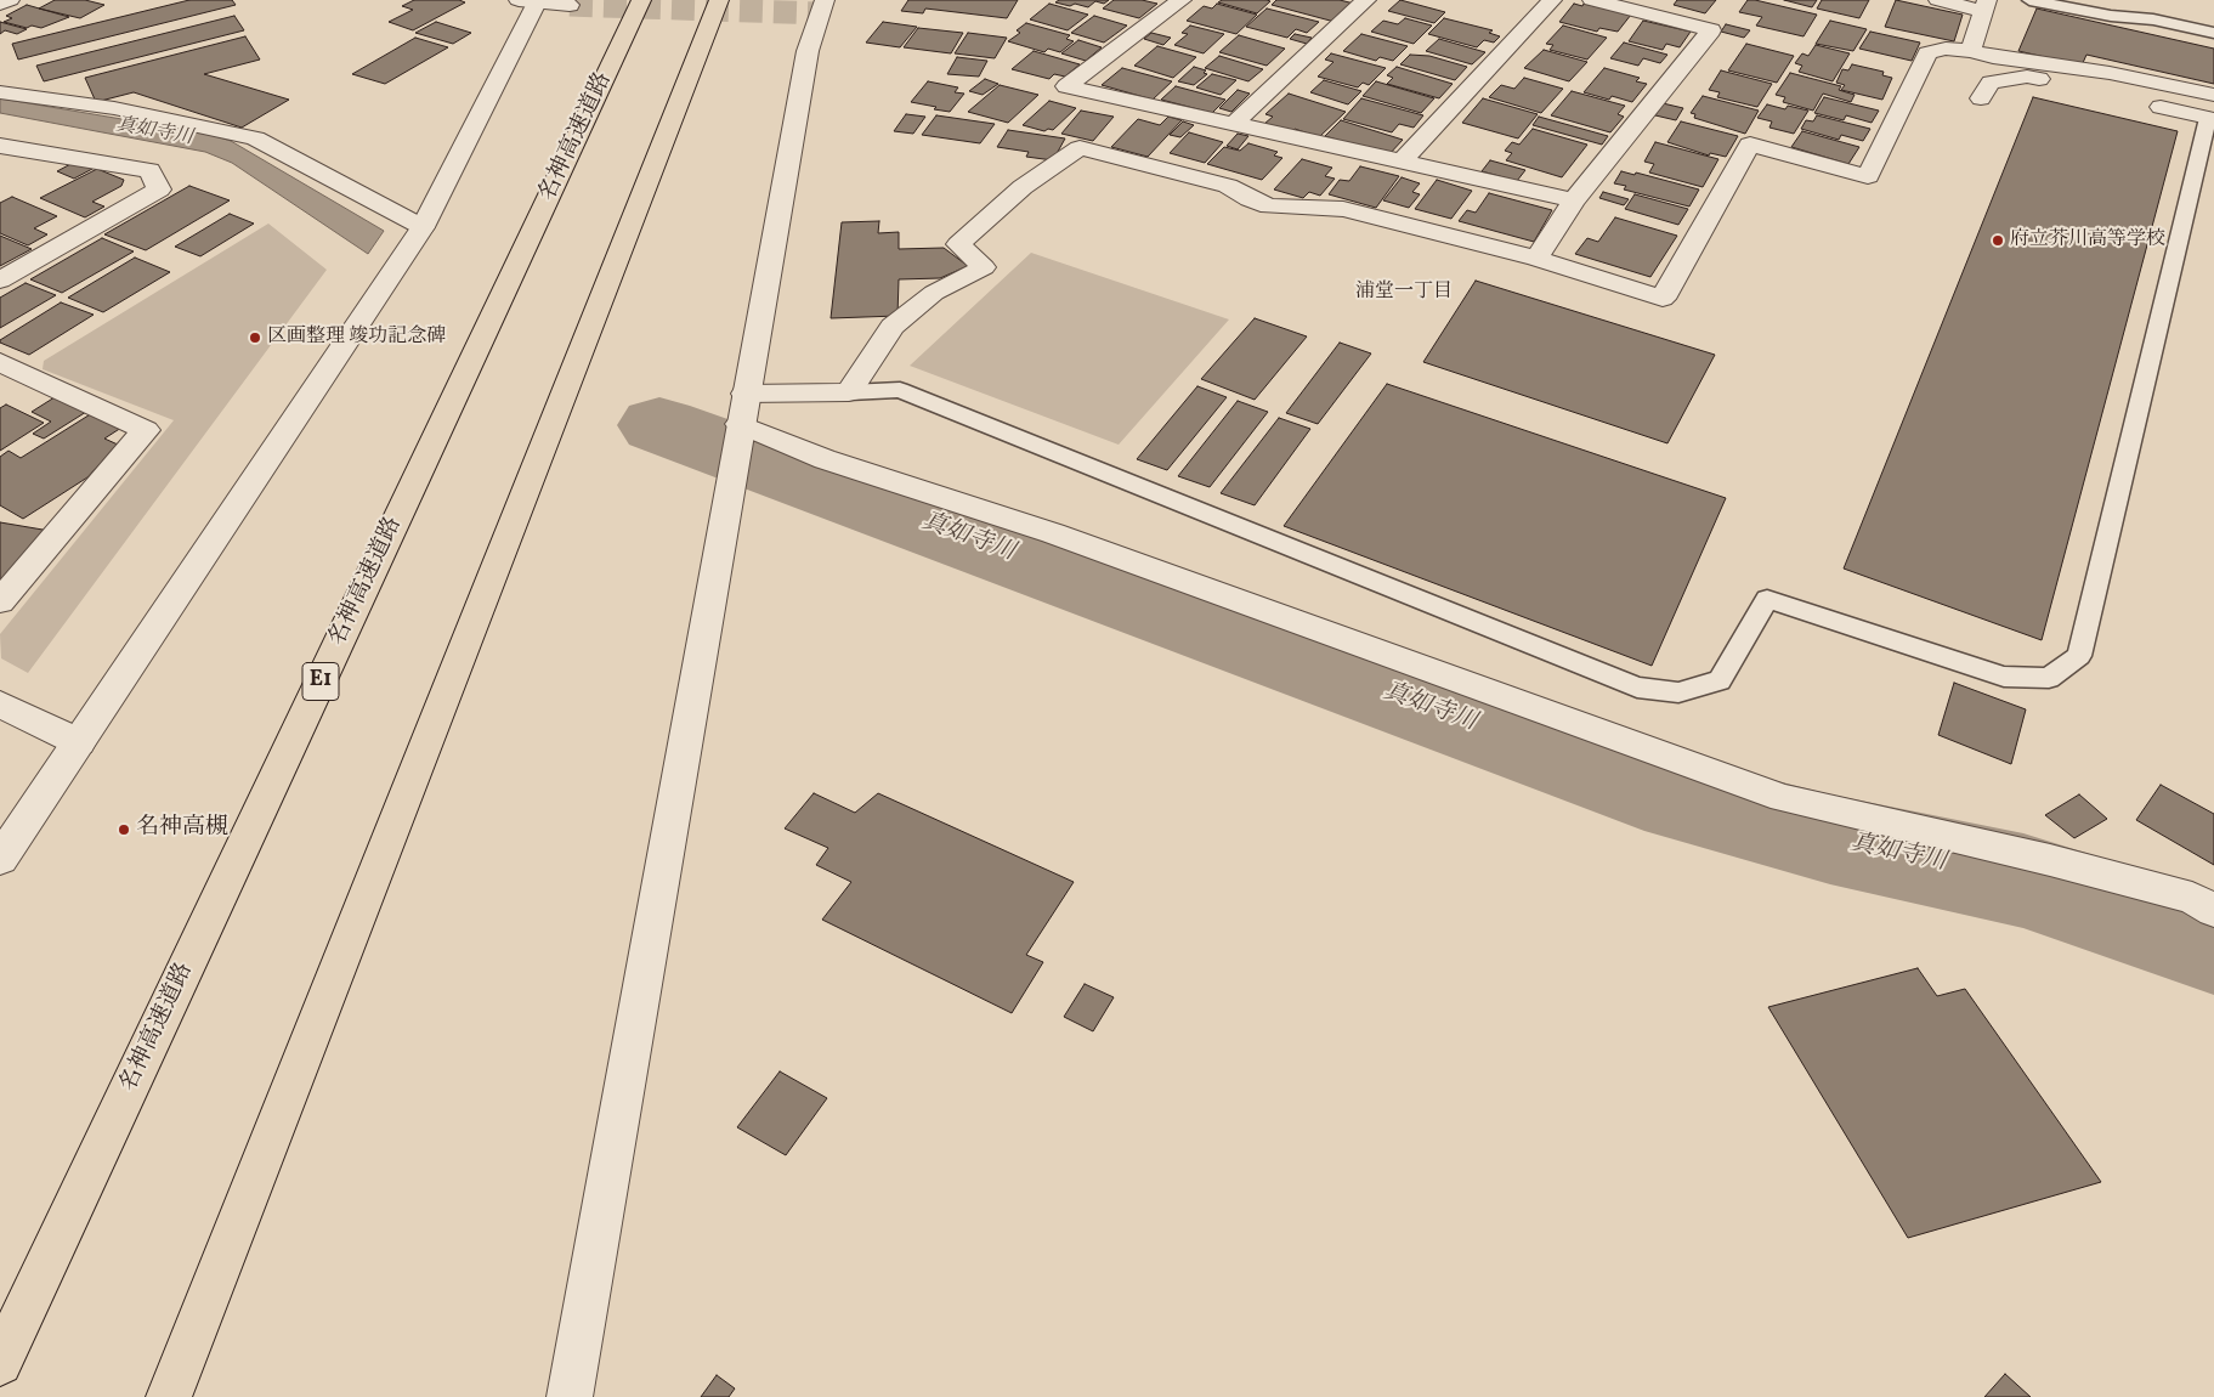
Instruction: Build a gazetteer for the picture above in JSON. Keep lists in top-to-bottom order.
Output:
{
  "streets": {
    "highway": ["名神高速道路", "E1"]
  },
  "districts": ["浦堂一丁目"],
  "water": ["真如寺川"],
  "places": ["府立芥川高等学校", "区画整理 竣功記念碑", "名神高槻"]
}
